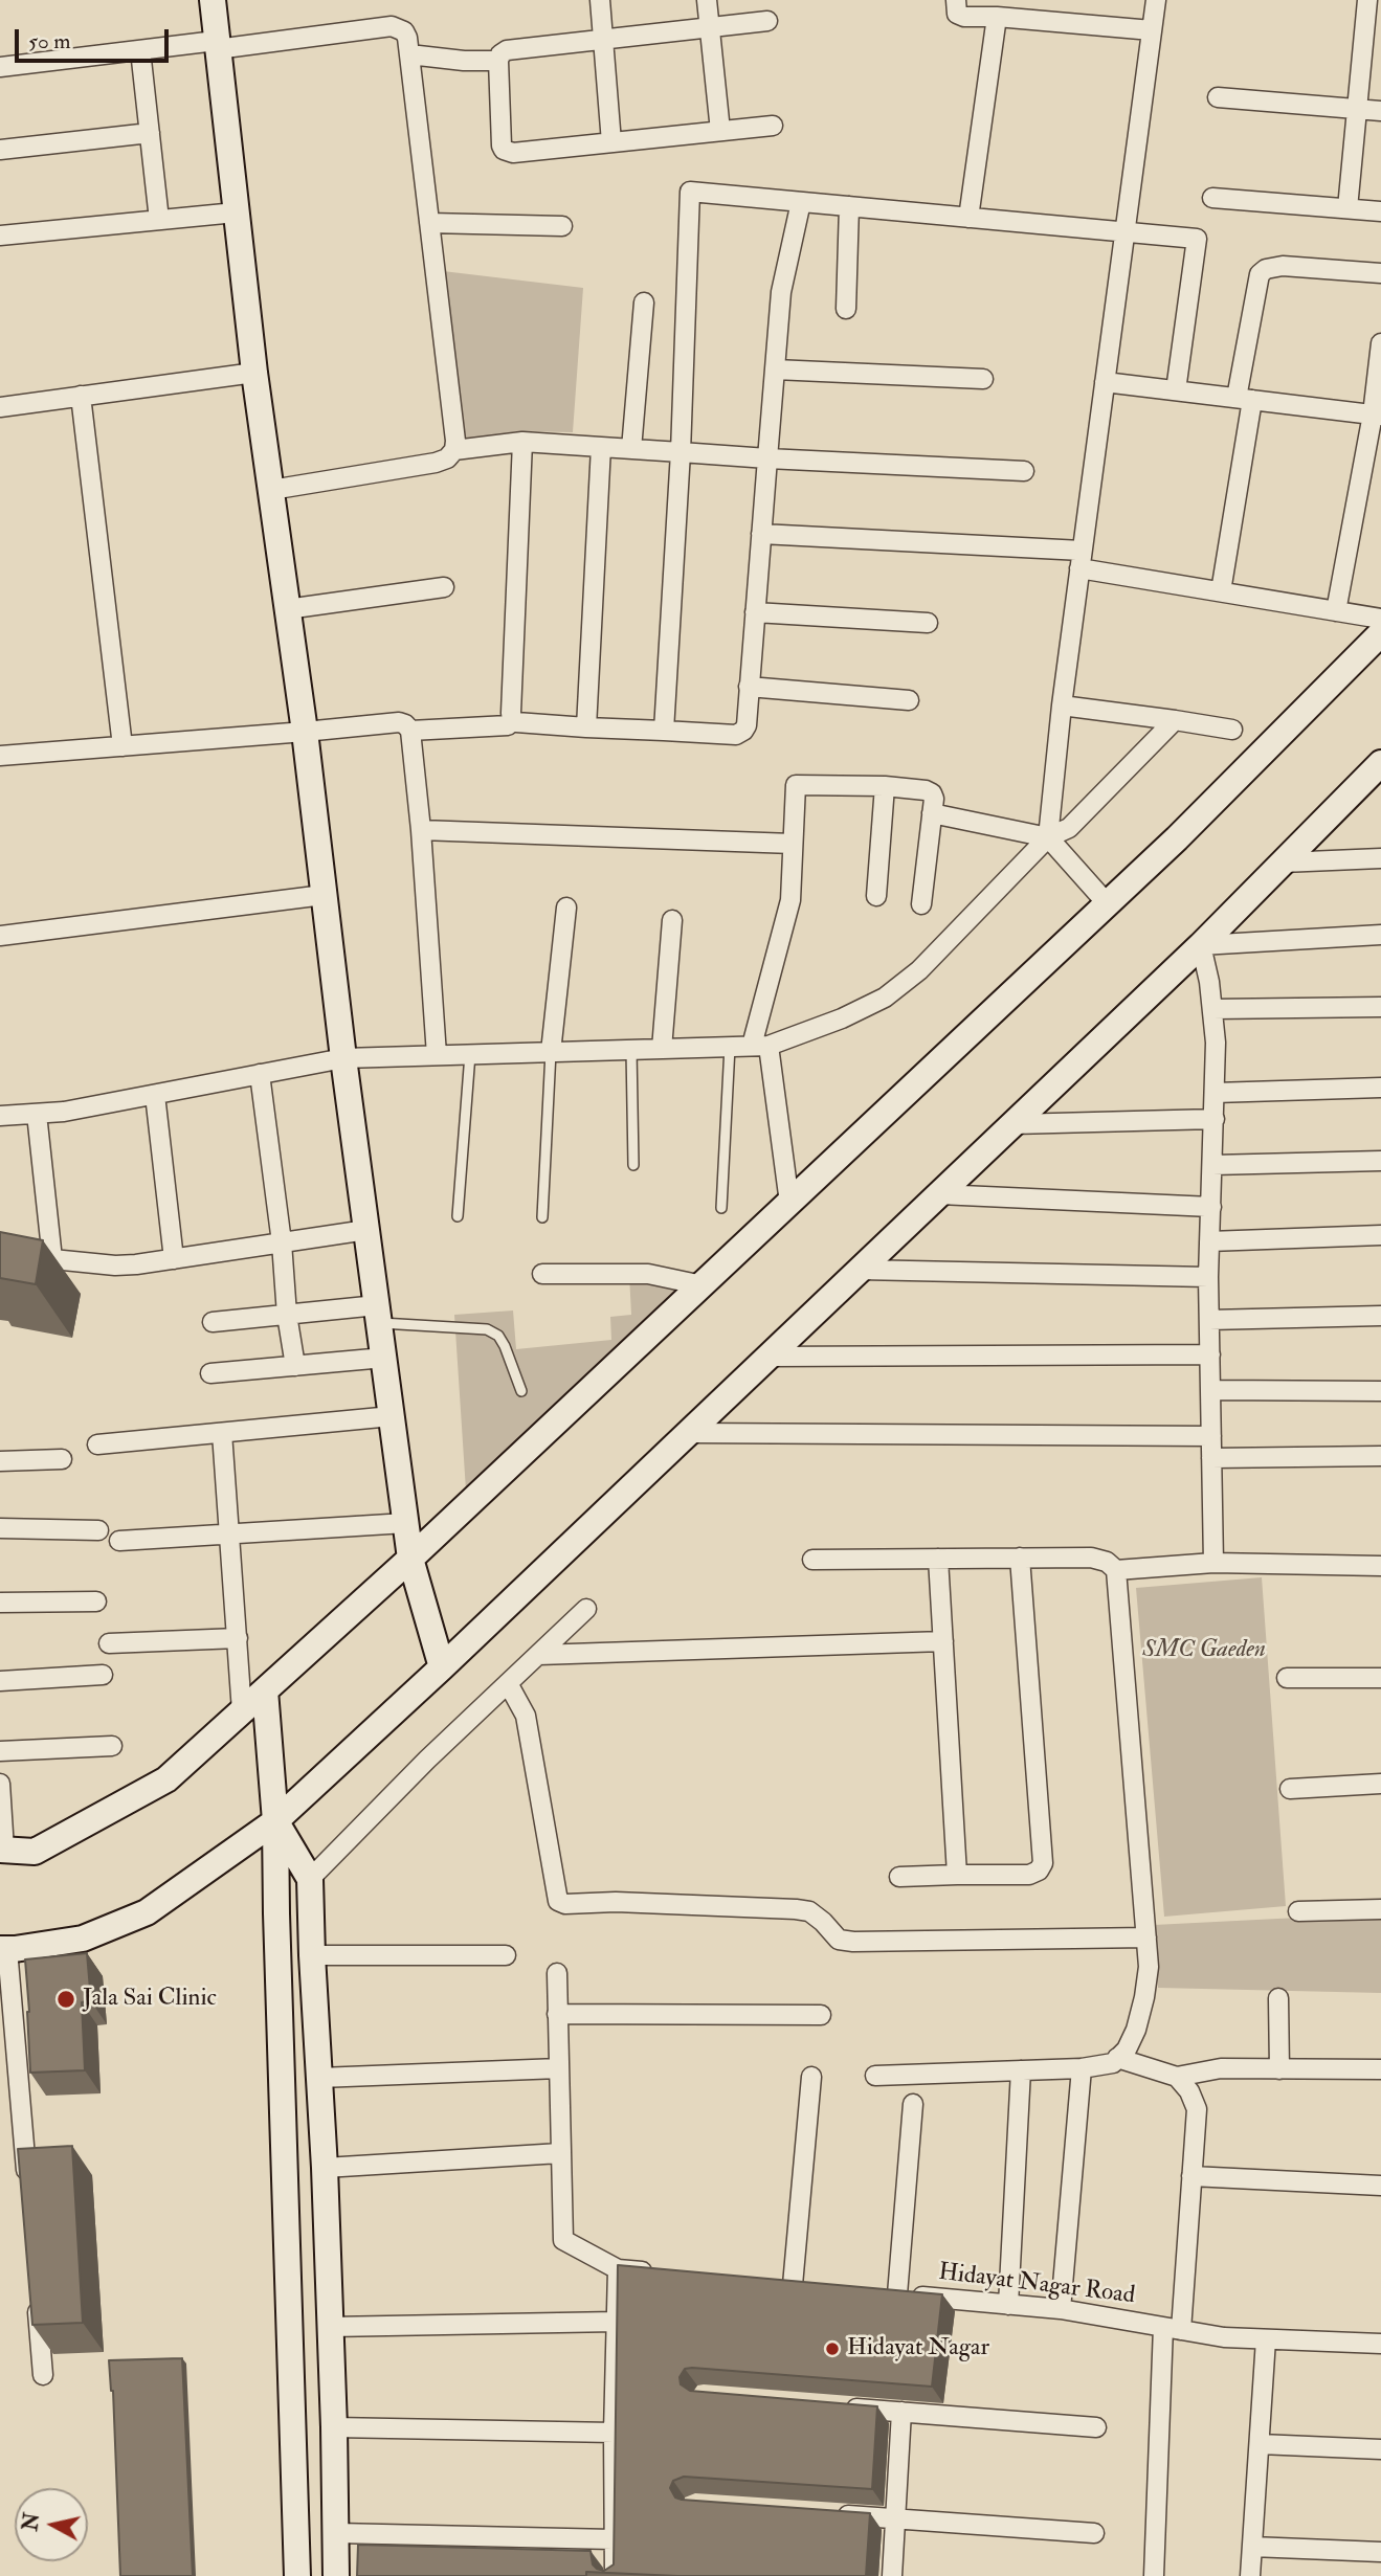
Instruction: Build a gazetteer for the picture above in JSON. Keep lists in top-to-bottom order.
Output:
{
  "streets": {
    "street": ["Hidayat Nagar Road"]
  },
  "parks": ["SMC Gaeden"],
  "places": ["Jala Sai Clinic", "Hidayat Nagar"],
  "scale_bar": "50 m",
  "north": "left"
}
